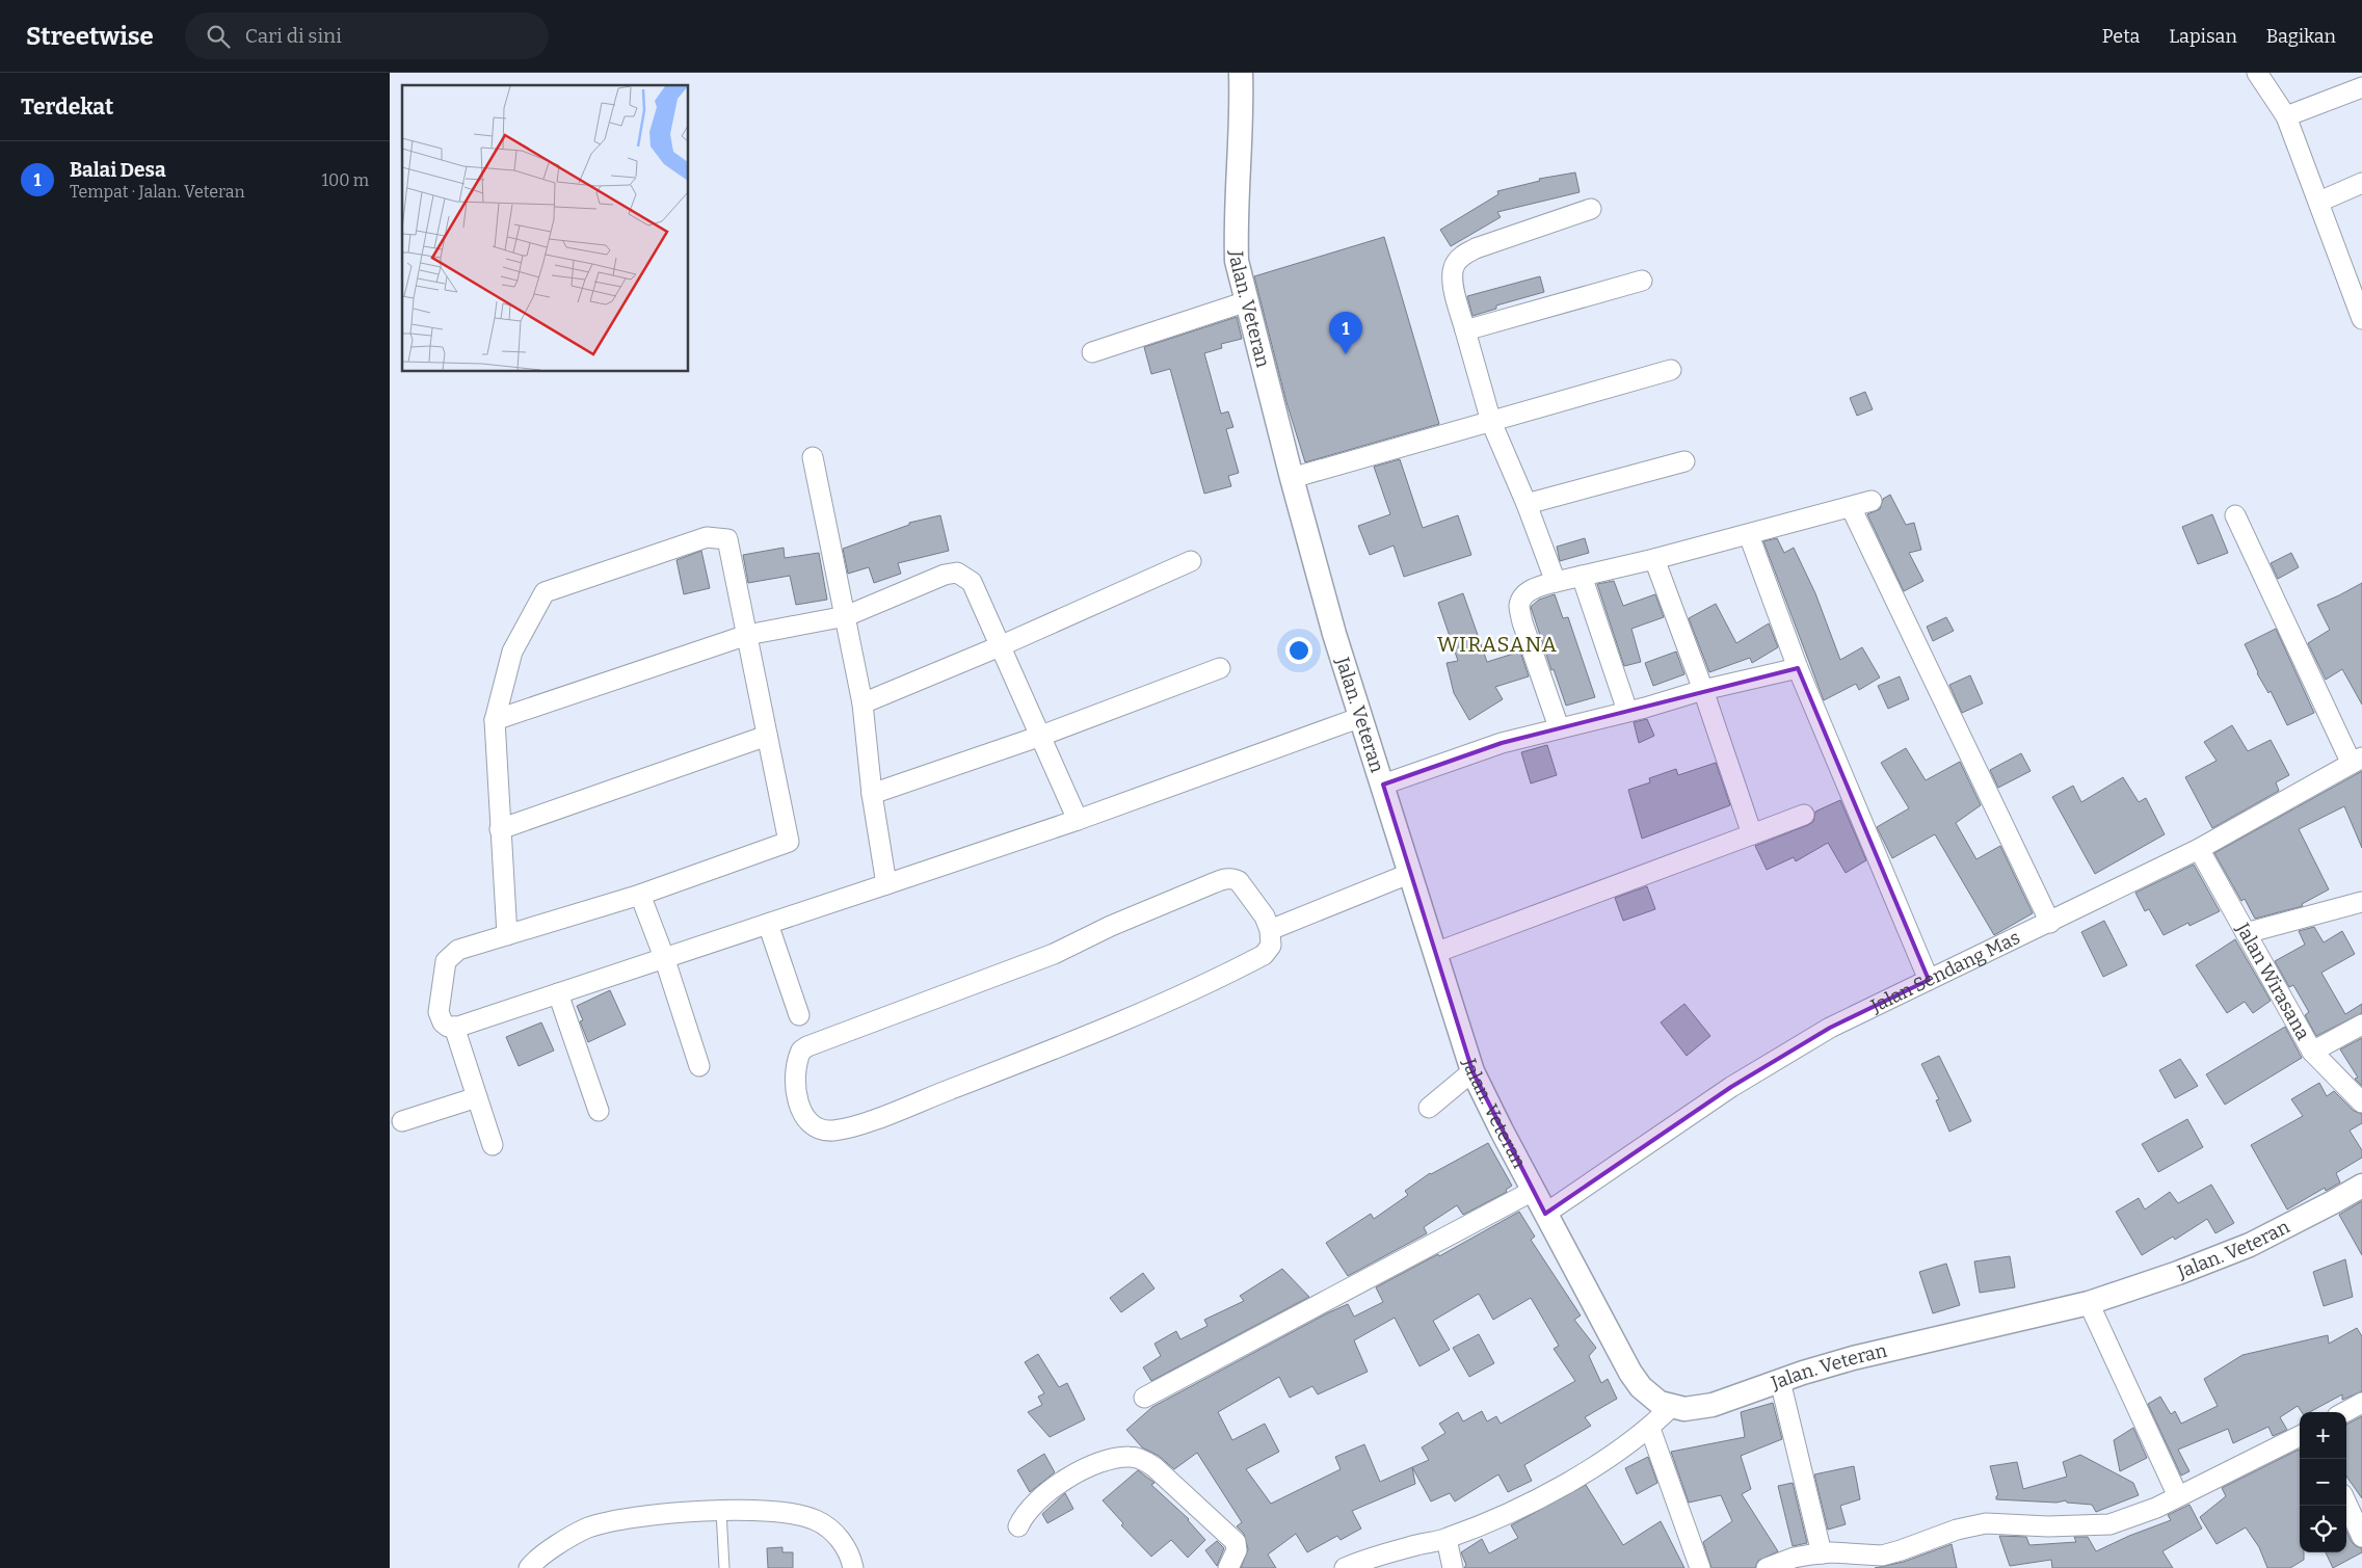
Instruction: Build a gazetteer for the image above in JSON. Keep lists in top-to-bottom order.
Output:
{
  "streets": {
    "street": ["Jalan. Veteran", "Jalan Sendang Mas", "Jalan Wirasana"]
  },
  "crossings": [
    ["Jalan. Veteran", "Jalan Sendang Mas"],
    ["Jalan Sendang Mas", "Jalan Wirasana"]
  ],
  "districts": ["WIRASANA"],
  "page": {
    "header": "Streetwise",
    "search": "Cari di sini",
    "nav": ["Peta", "Lapisan", "Bagikan"],
    "heading": "Terdekat",
    "list": [
      {
        "mark": "1",
        "name": "Balai Desa",
        "note": "Tempat · Jalan. Veteran",
        "value": "100 m"
      }
    ],
    "pins": "1",
    "map_buttons": ["+", "−"]
  }
}
